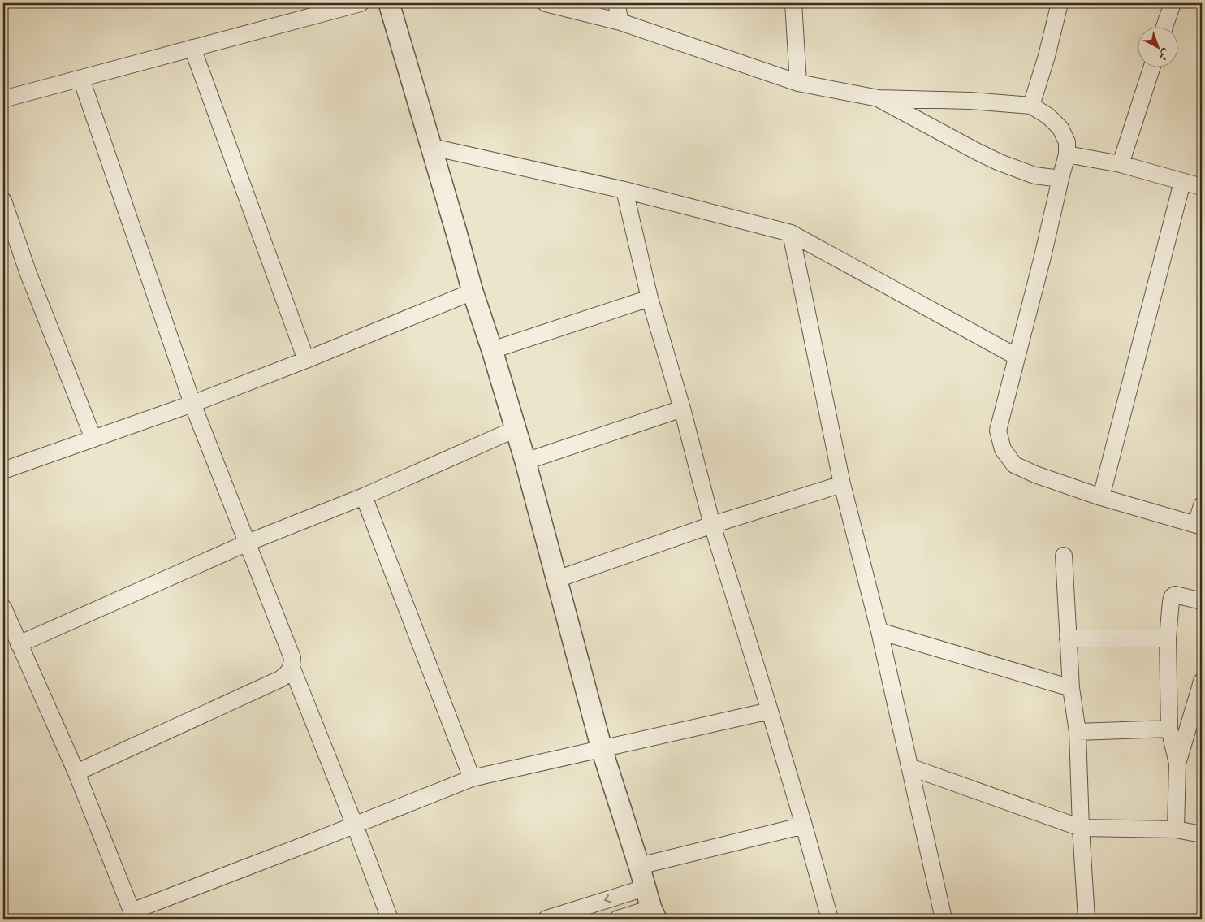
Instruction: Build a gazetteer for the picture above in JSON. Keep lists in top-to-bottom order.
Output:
{
  "north": "bottom right"
}
